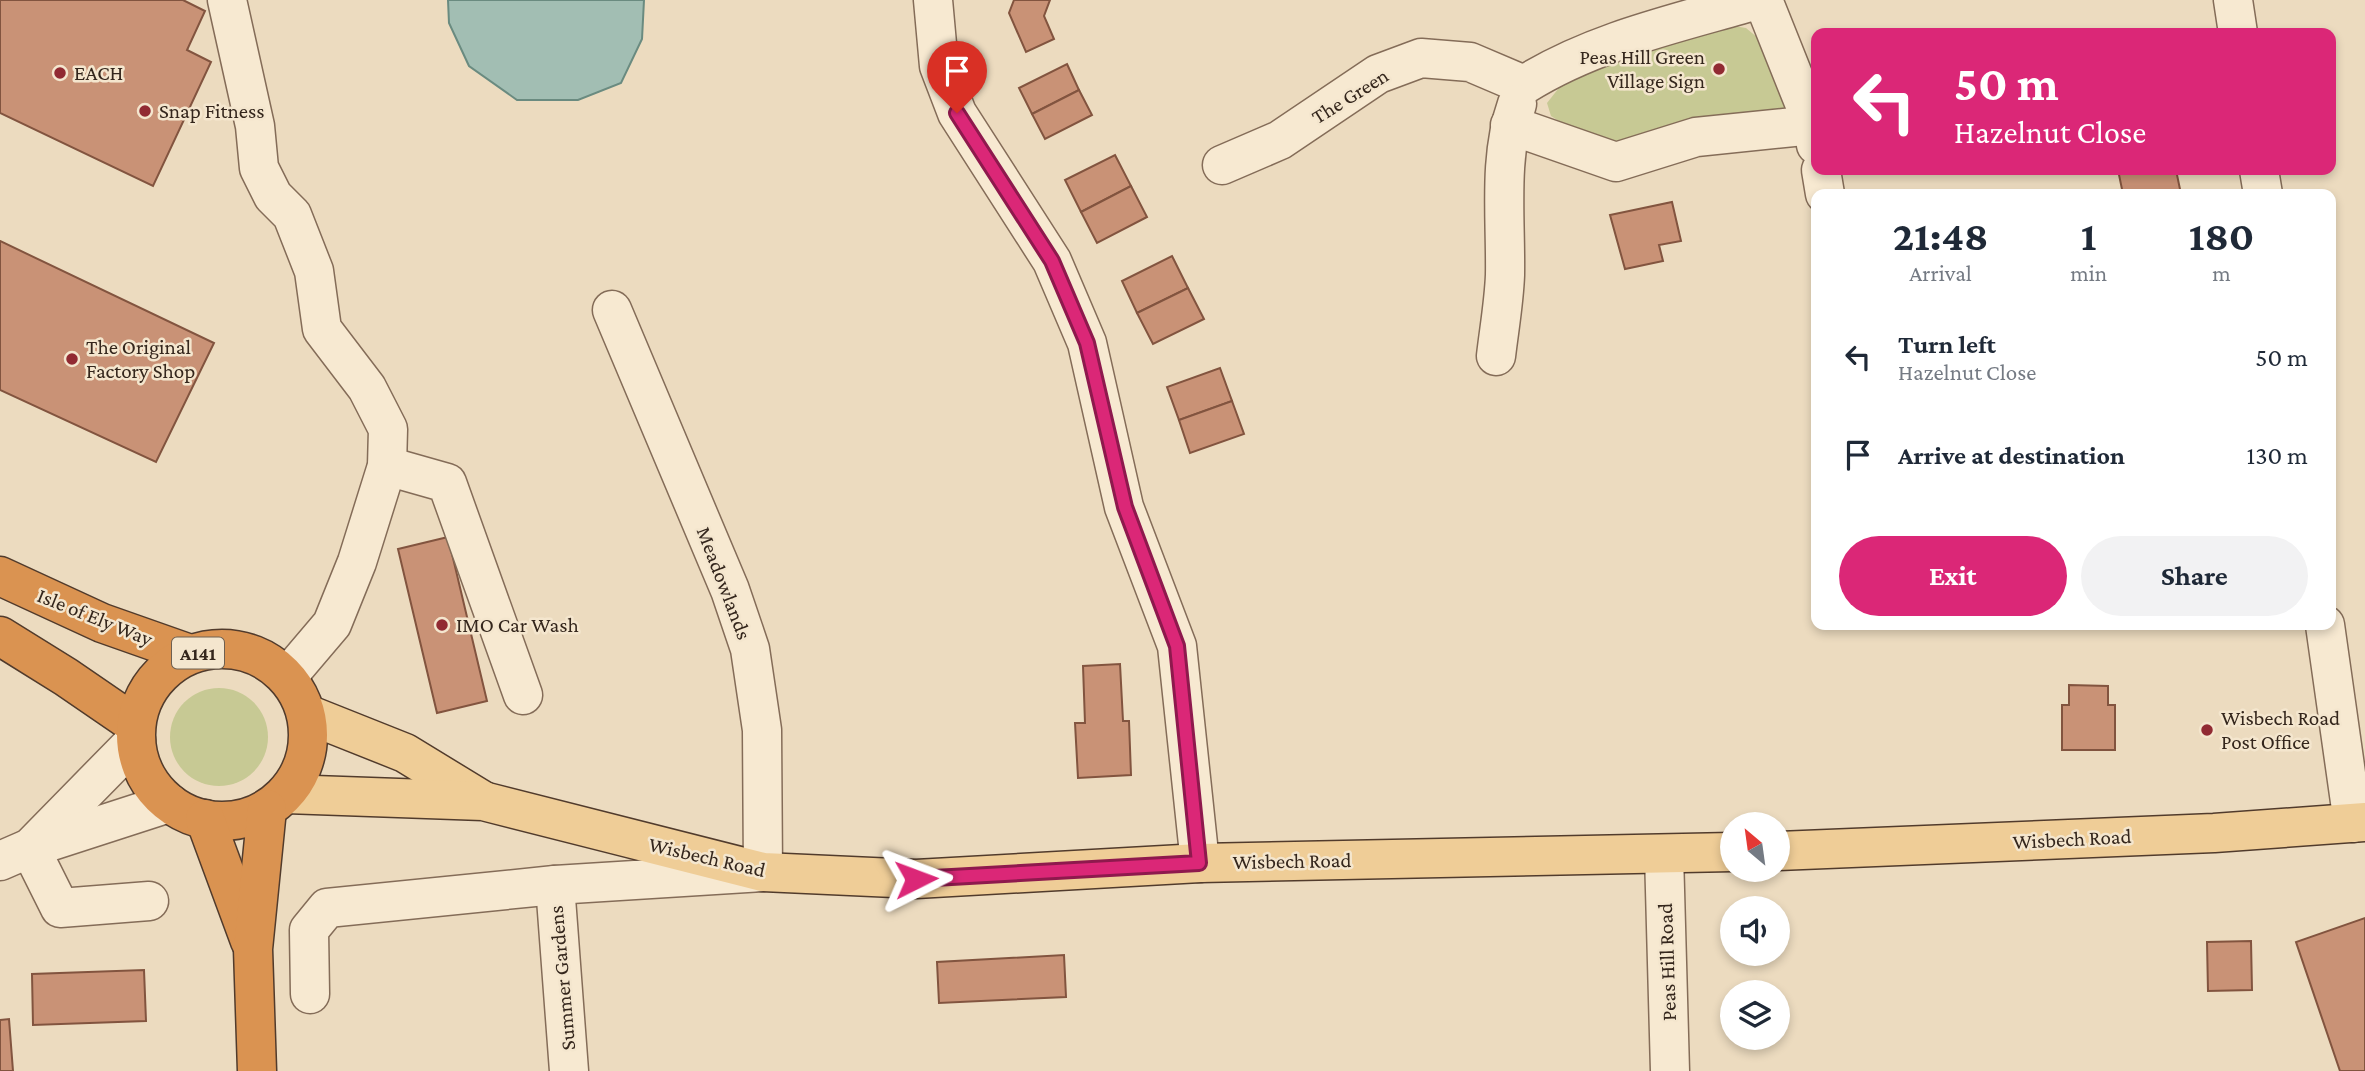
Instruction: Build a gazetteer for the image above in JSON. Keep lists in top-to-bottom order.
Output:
{
  "streets": {
    "highway": ["Isle of Ely Way", "A141"],
    "main road": ["Wisbech Road"],
    "street": [
      "The Green",
      "Meadowlands",
      "Peas Hill Road",
      "Summer Gardens"
    ]
  },
  "crossings": [
    ["Meadowlands", "Wisbech Road"],
    ["Isle of Ely Way", "A141"],
    ["Isle of Ely Way", "Wisbech Road"],
    ["A141", "Wisbech Road"],
    ["Wisbech Road", "Peas Hill Road"]
  ],
  "places": [
    "Peas Hill Green Village Sign",
    "EACH",
    "Snap Fitness",
    "The Original Factory Shop",
    "IMO Car Wash",
    "Wisbech Road Post Office"
  ],
  "north": "top left",
  "page": {
    "turn": ["50 m", "Hazelnut Close"],
    "eta": [
      "21:48",
      "Arrival",
      "1",
      "min",
      "180",
      "m"
    ],
    "list": [
      {
        "name": "Turn left",
        "note": "Hazelnut Close",
        "value": "50 m"
      },
      {
        "name": "Arrive at destination",
        "value": "130 m"
      }
    ],
    "buttons": ["Exit", "Share"]
  }
}
